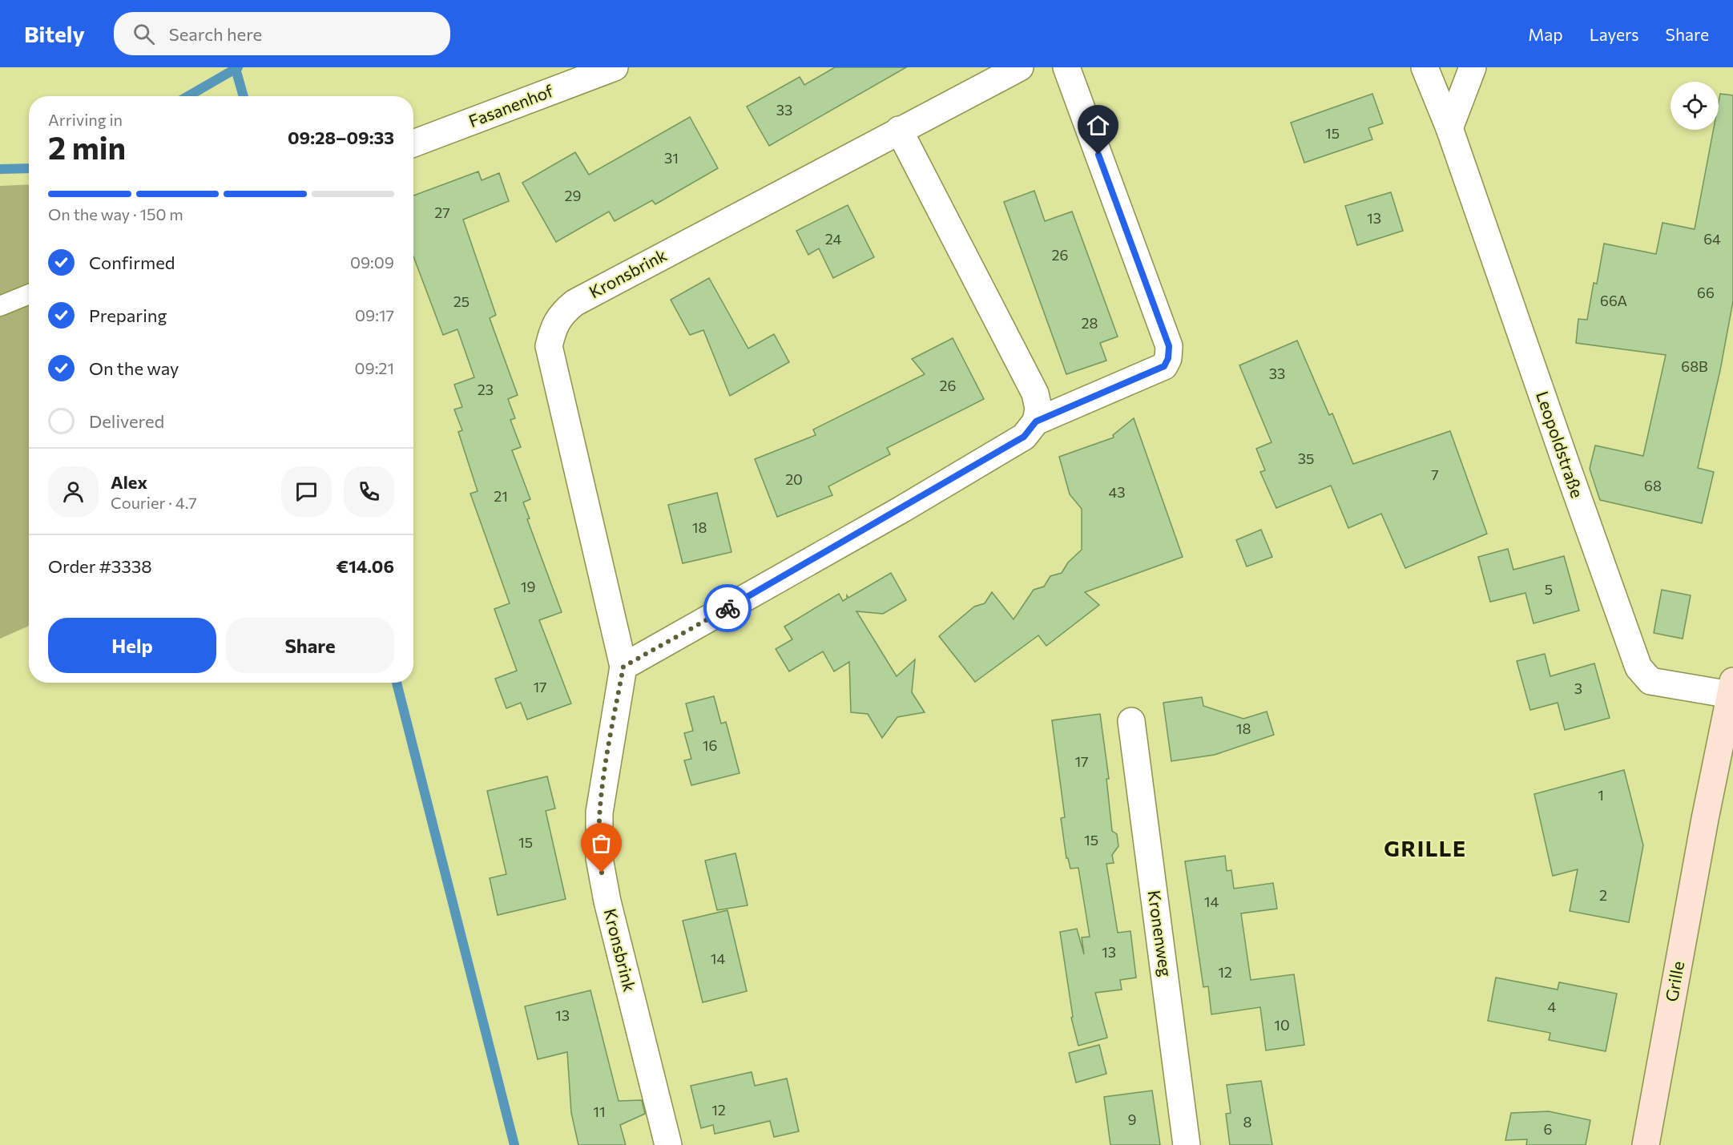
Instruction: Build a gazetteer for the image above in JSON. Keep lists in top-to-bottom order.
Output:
{
  "streets": {
    "main road": ["Grille"],
    "street": [
      "Fasanenhof",
      "Kronsbrink",
      "Leopoldstraße",
      "Kronenweg"
    ]
  },
  "crossings": [
    ["Leopoldstraße", "Grille"]
  ],
  "districts": ["GRILLE"],
  "house_numbers": [
    "33",
    "15",
    "31",
    "29",
    "27",
    "13",
    "24",
    "64",
    "26",
    "66",
    "66A",
    "25",
    "28",
    "68B",
    "33",
    "26",
    "23",
    "35",
    "7",
    "20",
    "68",
    "43",
    "21",
    "18",
    "19",
    "5",
    "17",
    "3",
    "18",
    "16",
    "17",
    "1",
    "15",
    "15",
    "2",
    "14",
    "13",
    "14",
    "12",
    "4",
    "13",
    "10",
    "12",
    "11",
    "9",
    "8",
    "6"
  ],
  "page": {
    "header": "Bitely",
    "search": "Search here",
    "nav": ["Map", "Layers", "Share"],
    "heading": ["2 min", "Arriving in", "09:28–09:33"],
    "panel": [
      "Alex",
      "Courier · 4.7",
      "Order #3338",
      "€14.06"
    ],
    "bar": "On the way · 150 m",
    "list": [
      ["Confirmed", "09:09"],
      ["Preparing", "09:17"],
      ["On the way", "09:21"],
      "Delivered"
    ],
    "buttons": ["Help", "Share"]
  }
}
